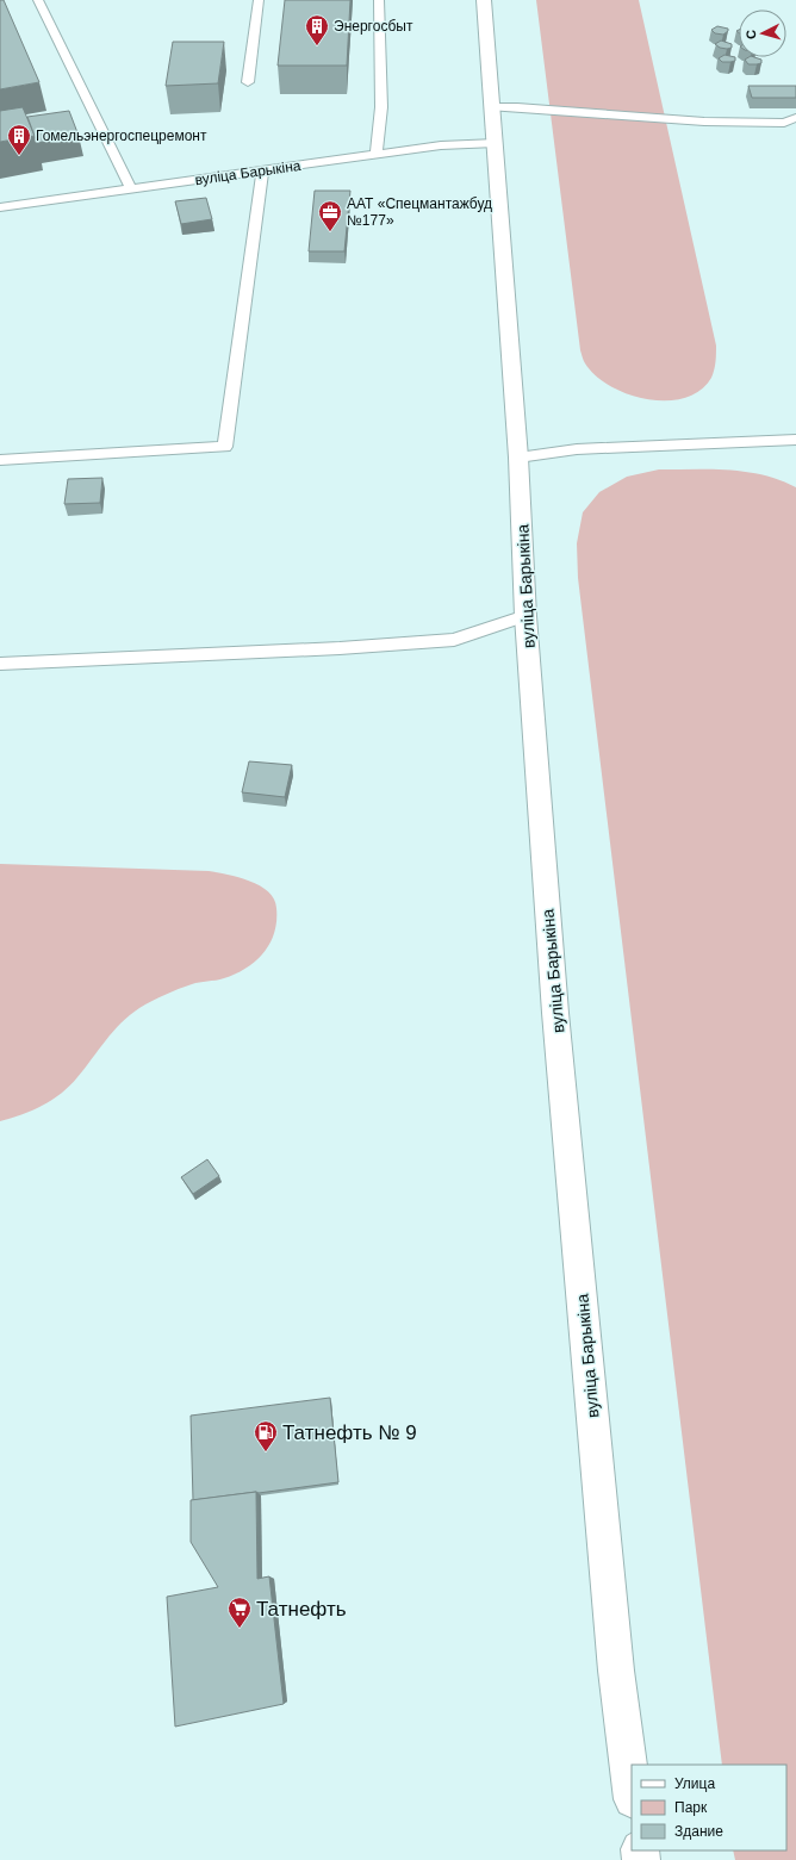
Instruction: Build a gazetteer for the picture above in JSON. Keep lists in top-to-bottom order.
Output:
{
  "streets": {
    "main road": ["вуліца Барыкіна"]
  },
  "places": {
    "building": ["Энергосбыт", "Гомельэнергоспецремонт"],
    "office": ["ААТ «Спецмантажбуд №177»"],
    "fuel station": ["Татнефть № 9"],
    "supermarket": ["Татнефть"]
  },
  "legend": ["Улица", "Парк", "Здание"],
  "north": "left"
}
